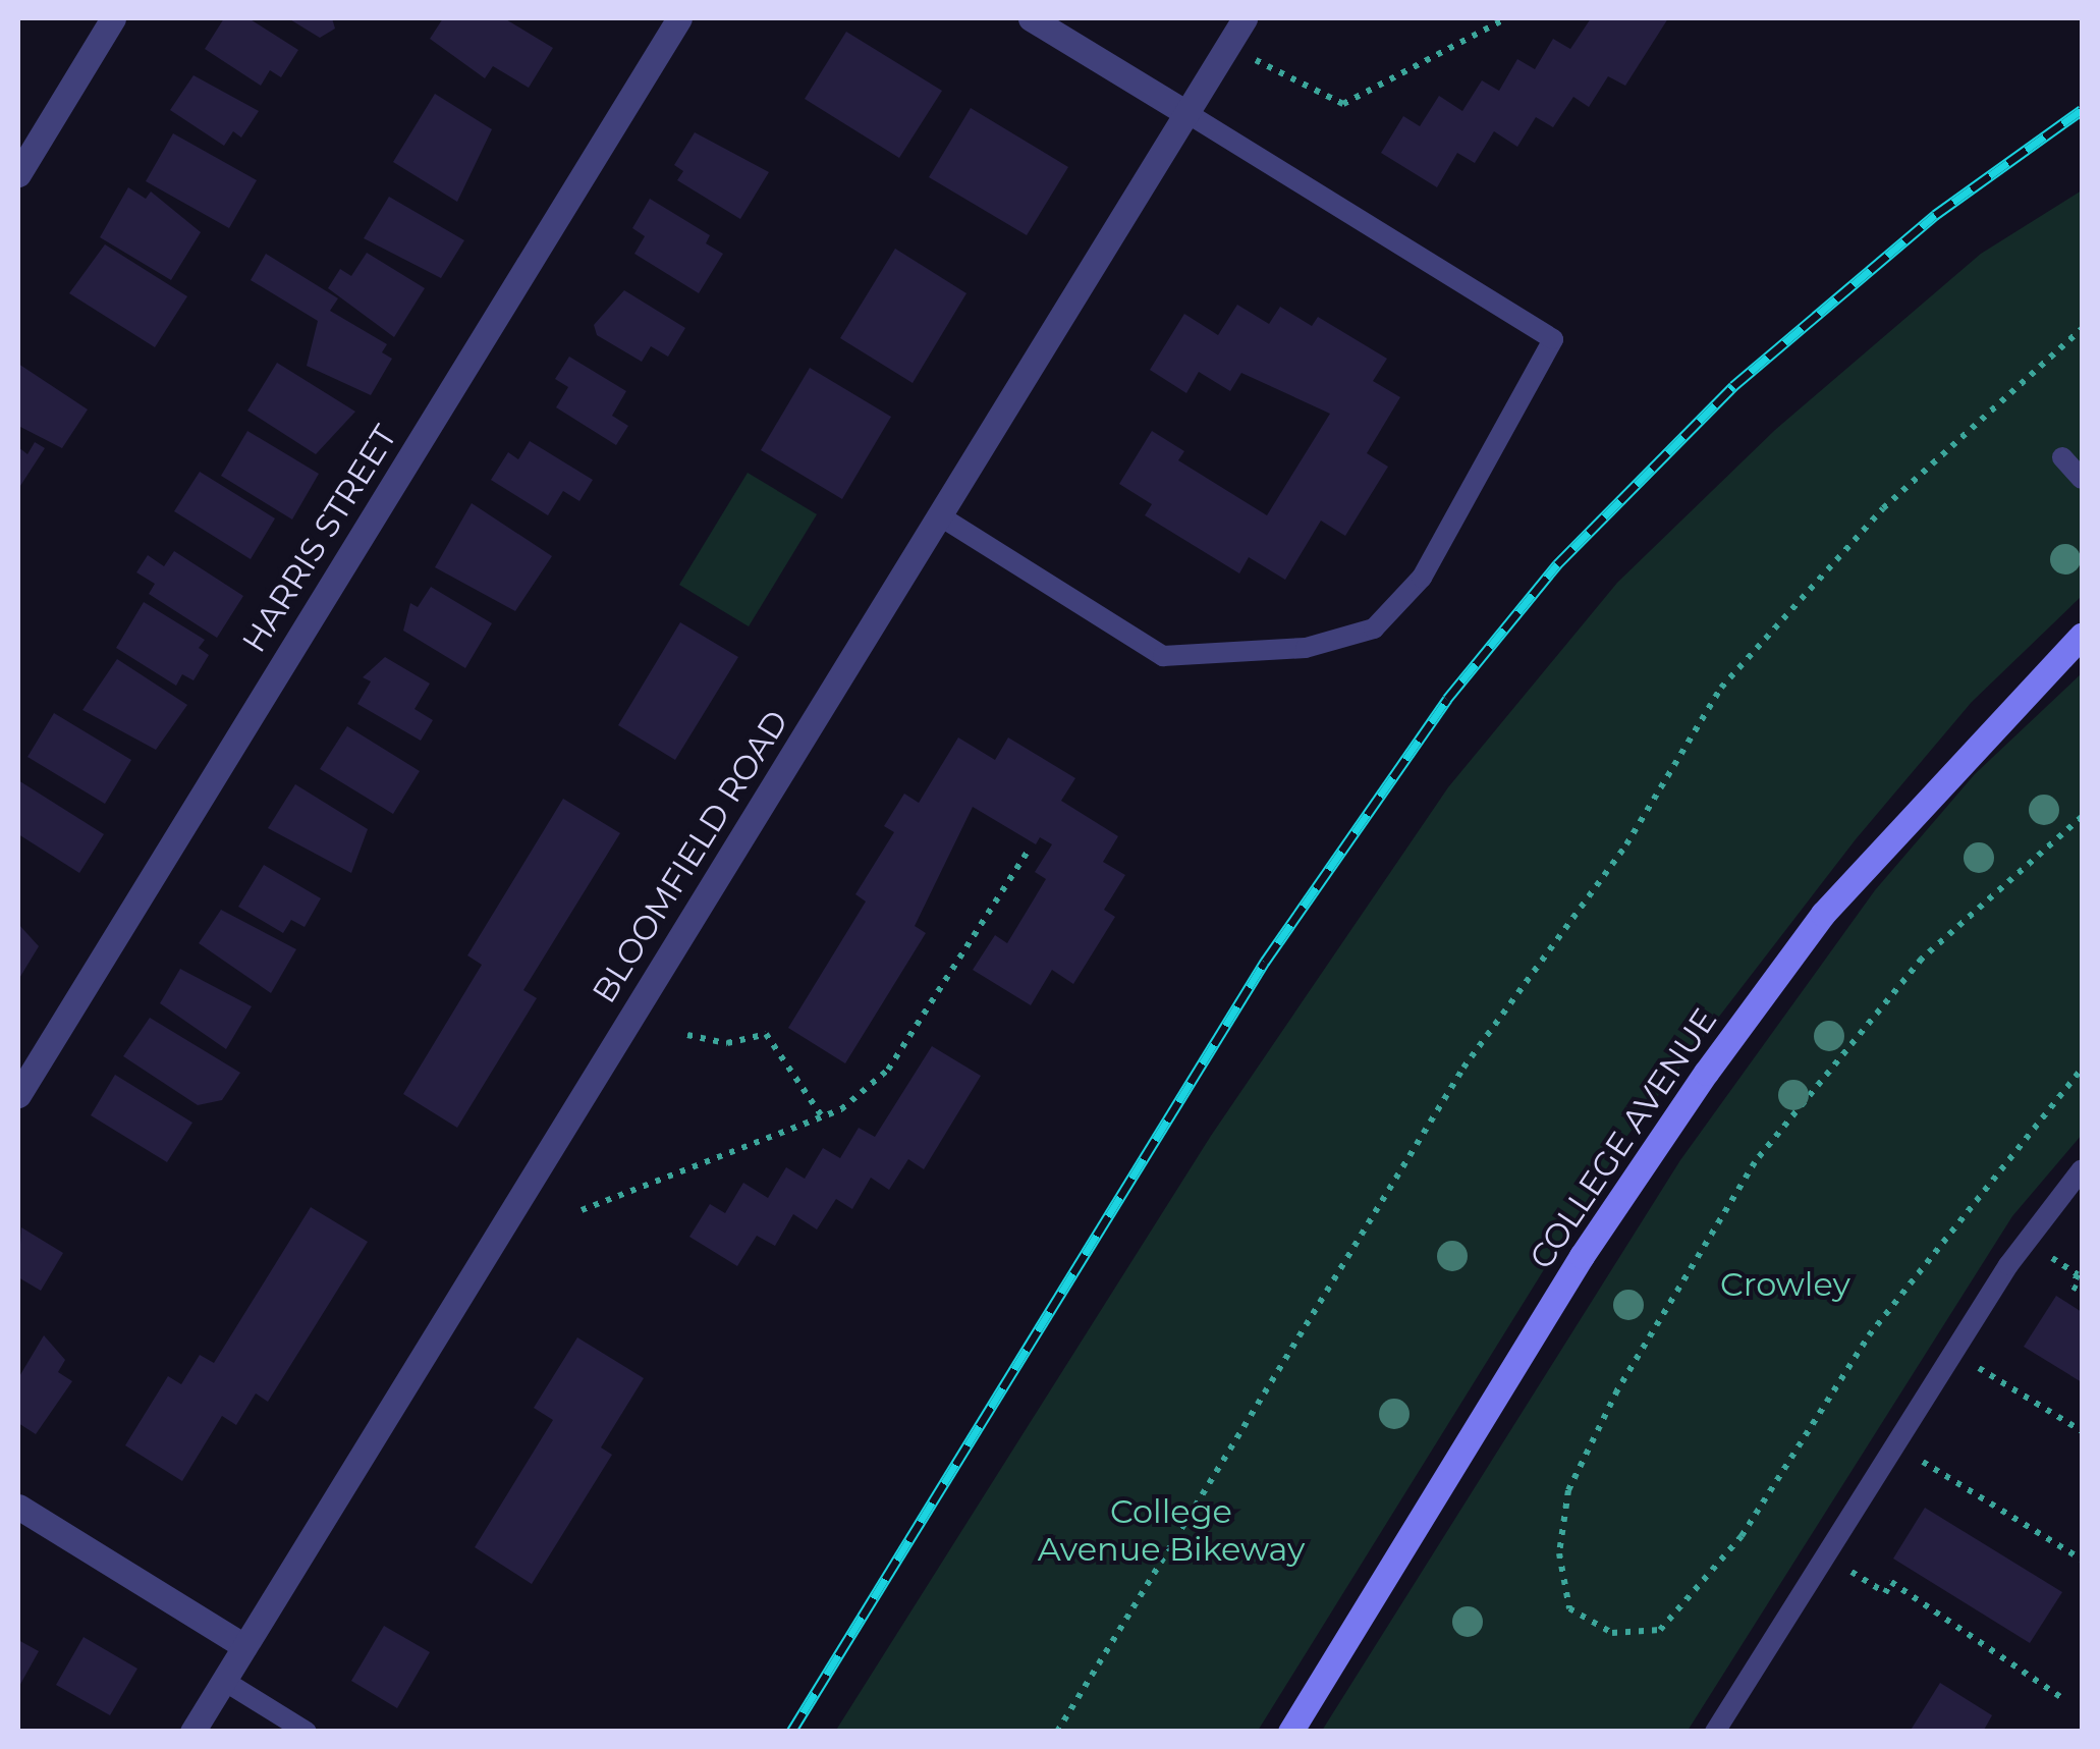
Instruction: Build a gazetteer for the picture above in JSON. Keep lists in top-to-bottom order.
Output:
{
  "streets": {
    "street": ["HARRIS STREET", "BLOOMFIELD ROAD", "COLLEGE AVENUE"]
  },
  "parks": ["Crowley", "College Avenue Bikeway"]
}
